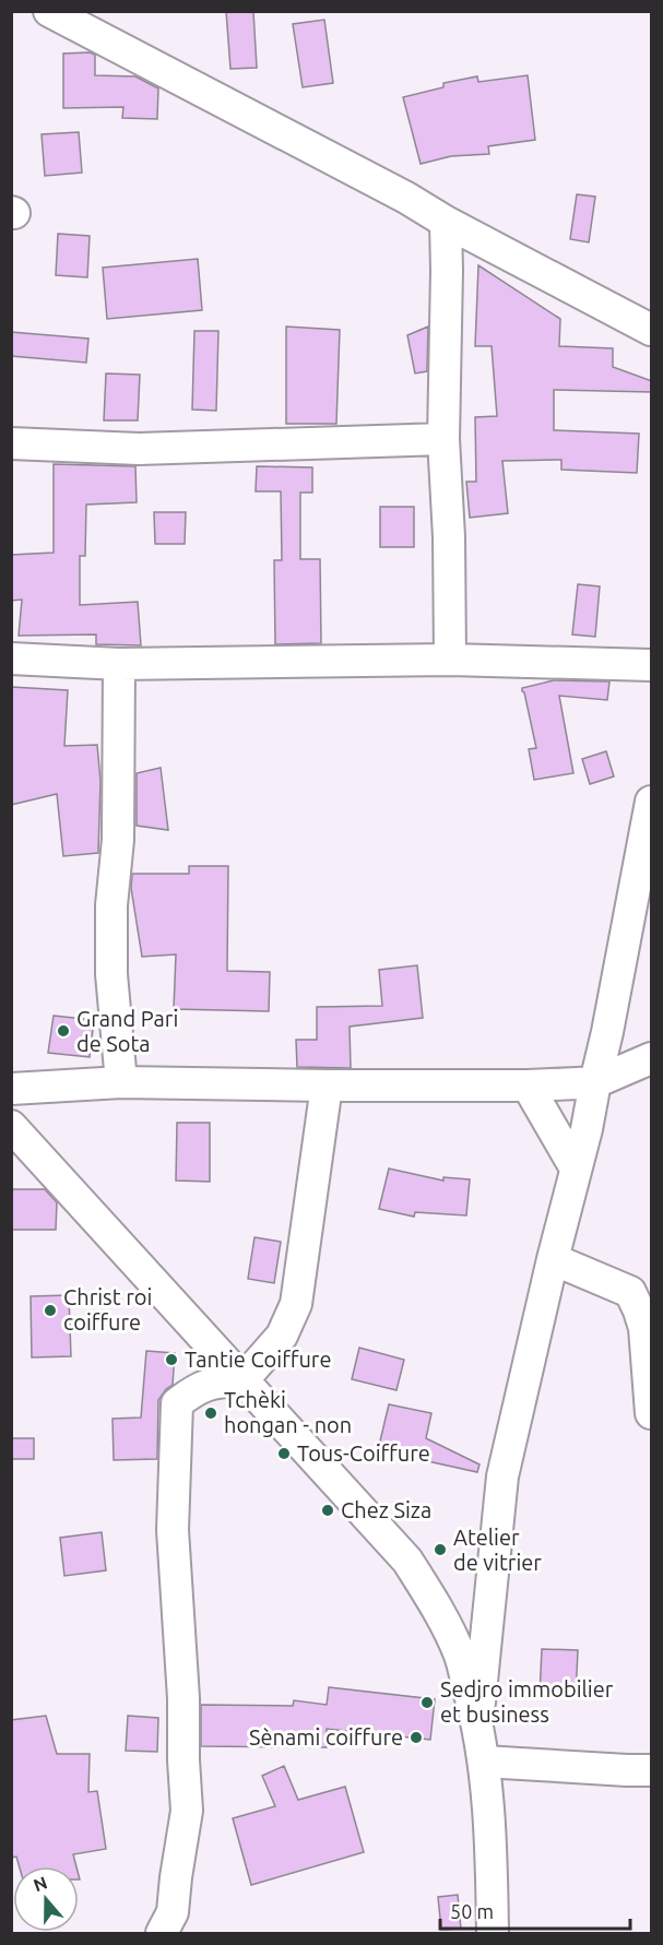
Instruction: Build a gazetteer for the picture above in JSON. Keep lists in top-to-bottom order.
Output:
{
  "places": [
    "Grand Pari de Sota",
    "Christ roi coiffure",
    "Tantie Coiffure",
    "Tchèki hongan - non",
    "Tous-Coiffure",
    "Chez Siza",
    "Atelier de vitrier",
    "Sedjro immobilier et business",
    "Sènami coiffure"
  ],
  "scale_bar": "50 m",
  "north": "top"
}
